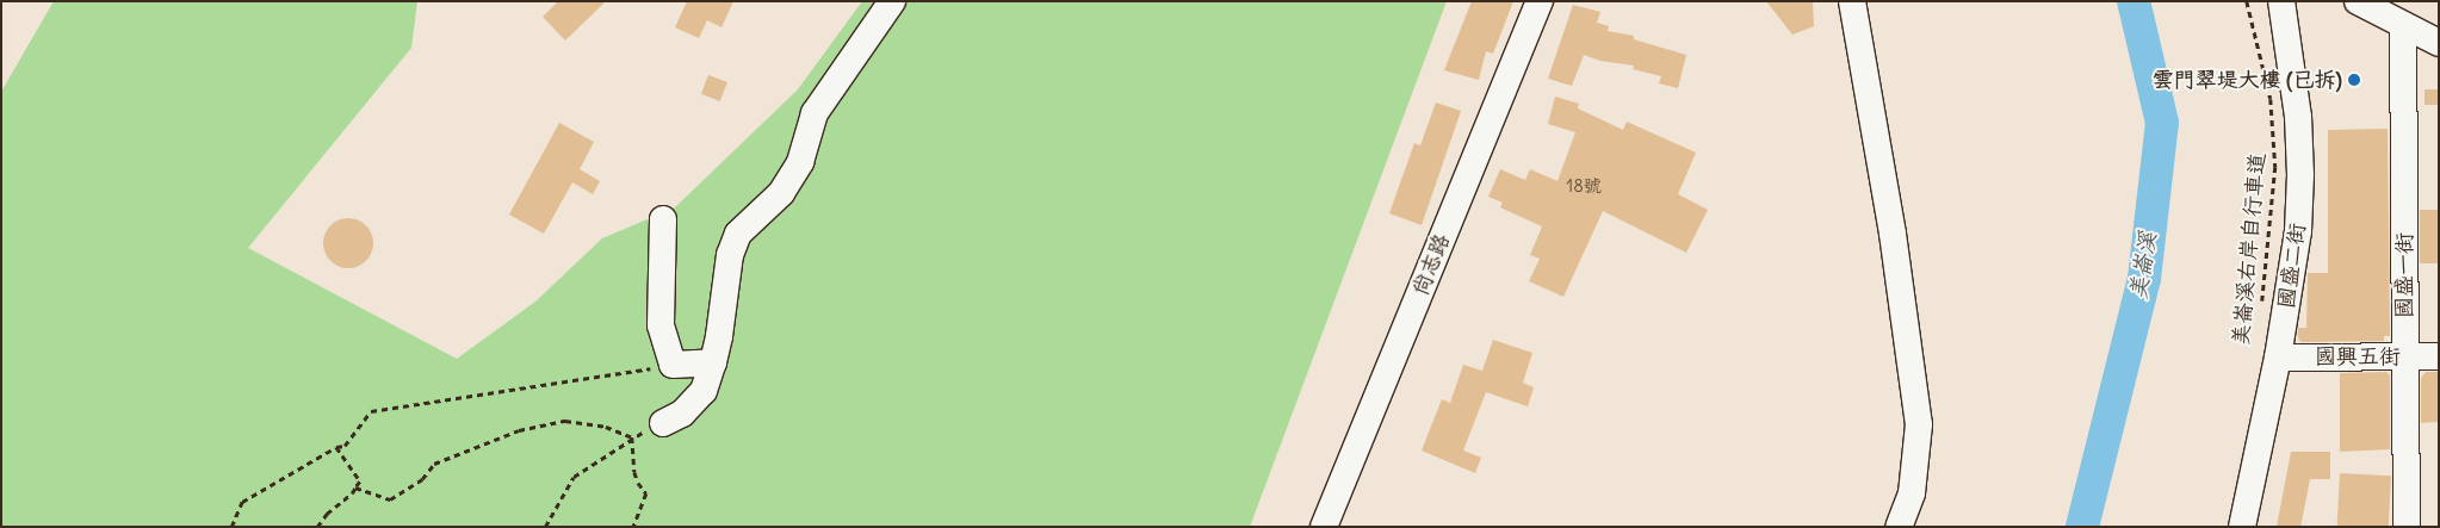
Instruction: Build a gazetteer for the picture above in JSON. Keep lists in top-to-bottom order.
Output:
{
  "streets": {
    "street": [
      "尚志路",
      "國盛二街",
      "國盛一街",
      "國興五街"
    ],
    "path": ["美崙溪右岸自行車道"]
  },
  "crossings": [
    ["國盛二街", "國興五街"],
    ["國盛一街", "國興五街"]
  ],
  "water": ["美崙溪"],
  "places": ["雲門翠堤大樓 (已拆)"],
  "house_numbers": ["18號"]
}
